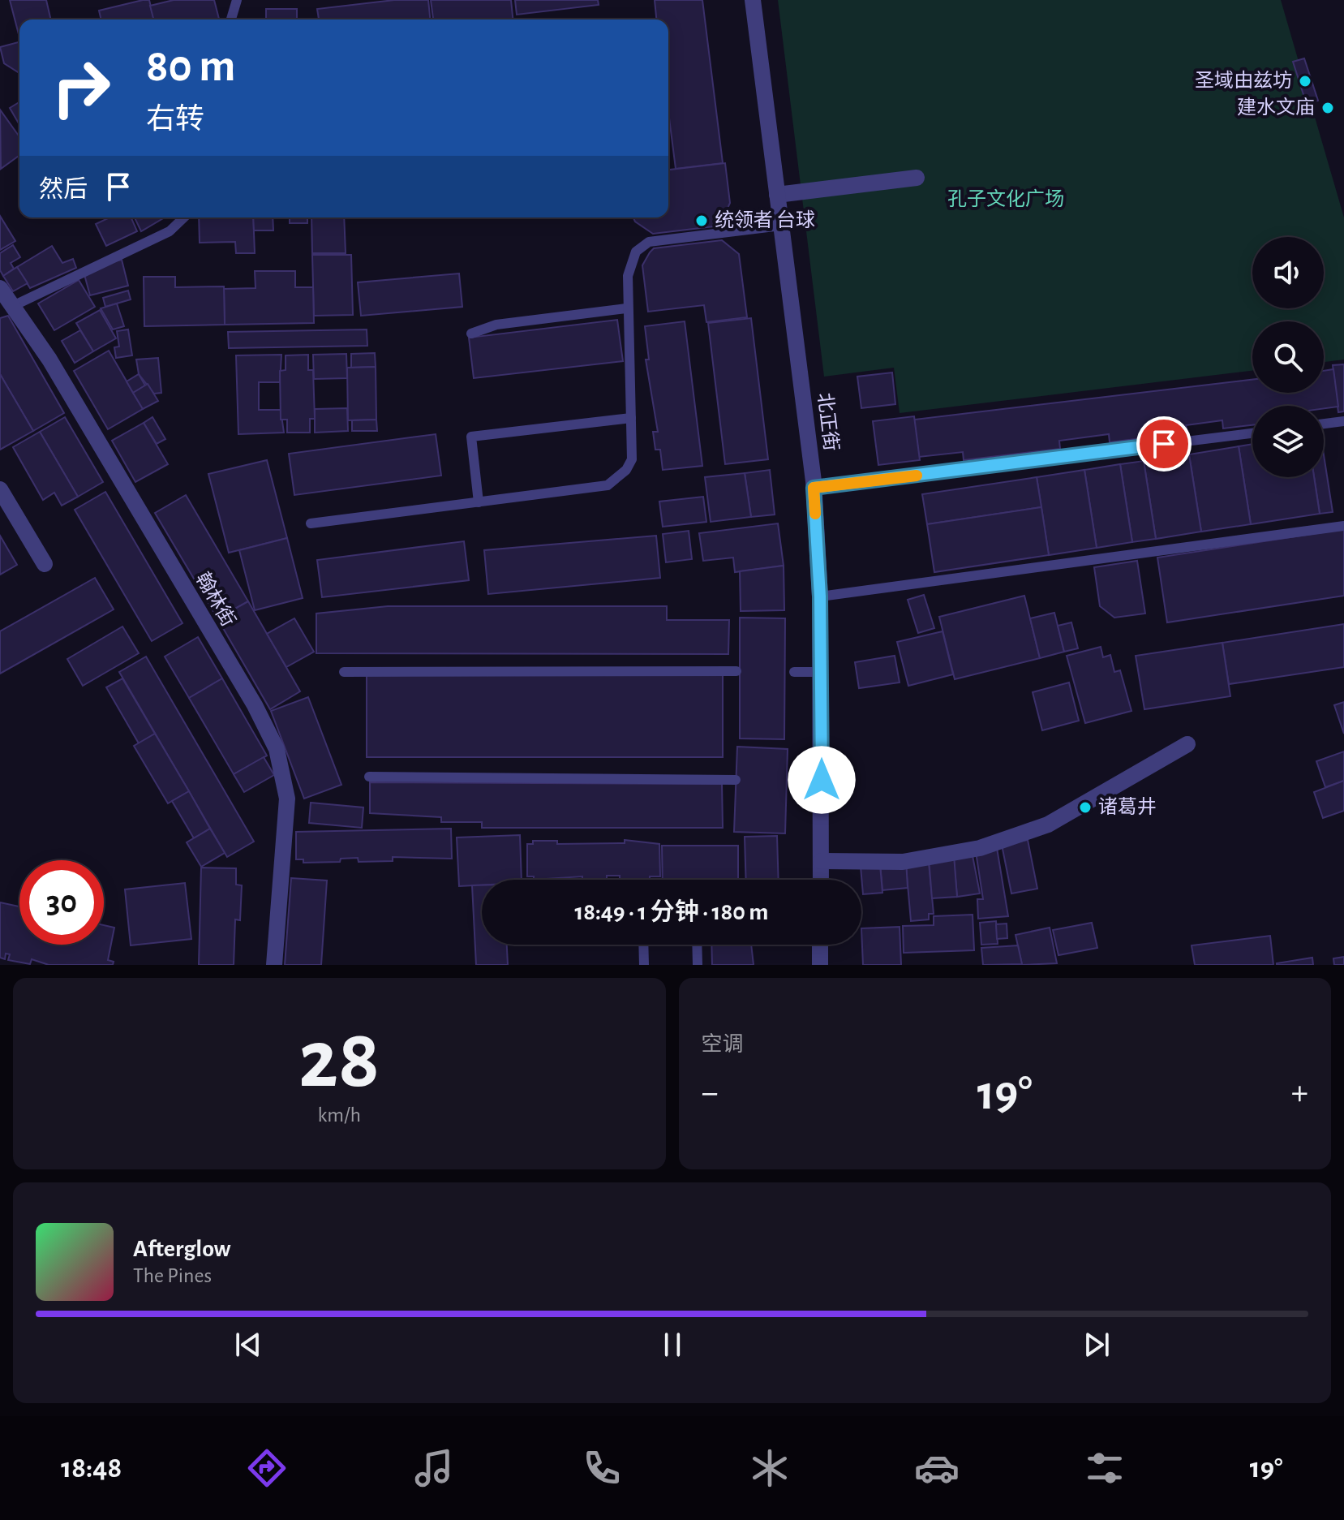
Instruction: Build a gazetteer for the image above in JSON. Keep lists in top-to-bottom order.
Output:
{
  "streets": {
    "street": ["北正街", "翰林街"]
  },
  "parks": ["孔子文化广场"],
  "places": [
    "圣域由兹坊",
    "建水文庙",
    "统领者 台球",
    "诸葛井"
  ],
  "page": {
    "turn": ["80 m", "右转"],
    "then": "然后",
    "limit": "30",
    "trip": "18:49 · 1 分钟 · 180 m",
    "tile": [
      ["28", "km/h"],
      "空调"
    ],
    "heat": ["−", "19°", "+"],
    "song": ["Afterglow", "The Pines"],
    "tabs": ["18:48", "19°"]
  }
}
